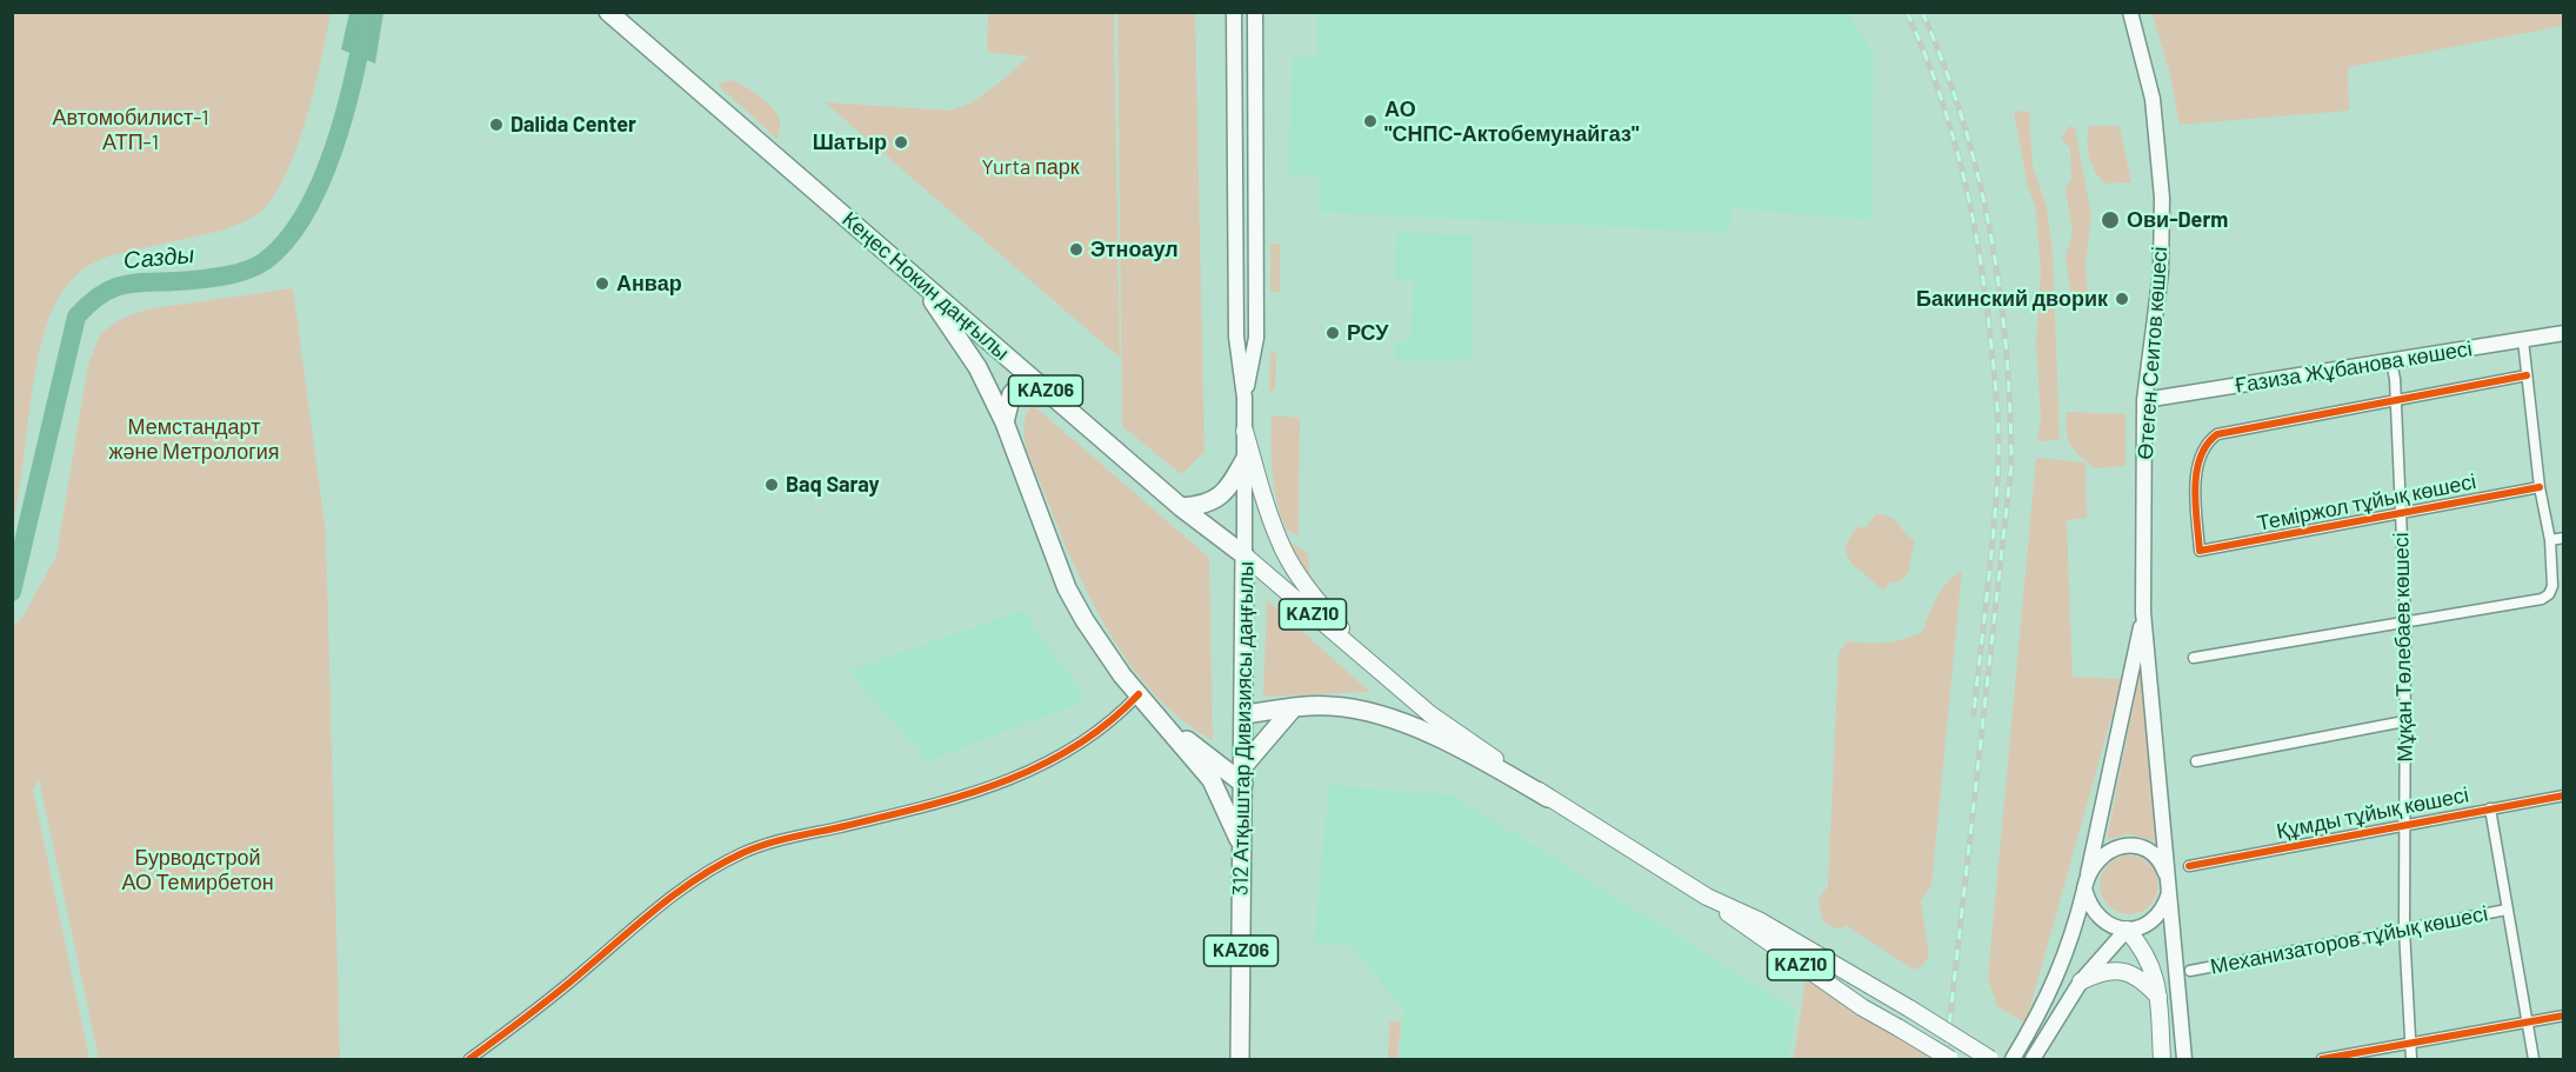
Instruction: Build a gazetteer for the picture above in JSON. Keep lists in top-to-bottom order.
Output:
{
  "streets": {
    "highway": ["Кеңес Нокин даңғылы", "KАZ06", "312 Атқыштар Дивизиясы даңғылы"],
    "main road": ["Өтеген Сеитов көшесі", "Ғазиза Жұбанова көшесі", "KAZ10"],
    "street": [
      "Теміржол тұйық көшесі",
      "Мұқан Төлебаев көшесі",
      "Құмды тұйық көшесі",
      "Механизаторов тұйық көшесі"
    ]
  },
  "crossings": [
    ["Кеңес Нокин даңғылы", "KAZ10"],
    ["Кеңес Нокин даңғылы", "312 Атқыштар Дивизиясы даңғылы"],
    ["Өтеген Сеитов көшесі", "Ғазиза Жұбанова көшесі"],
    ["Ғазиза Жұбанова көшесі", "Мұқан Төлебаев көшесі"],
    ["Теміржол тұйық көшесі", "Мұқан Төлебаев көшесі"],
    ["KAZ10", "312 Атқыштар Дивизиясы даңғылы"],
    ["Мұқан Төлебаев көшесі", "Құмды тұйық көшесі"],
    ["Мұқан Төлебаев көшесі", "Механизаторов тұйық көшесі"]
  ],
  "water": ["Сазды"],
  "parks": [
    "Автомобилист-1 АТП-1",
    "Yurta парк",
    "Мемстандарт және Метрология",
    "Бурводстрой АО Темирбетон"
  ],
  "places": [
    "АО \"СНПС-Актобемунайгаз\"",
    "Dalida Center",
    "Шатыр",
    "Ови-Derm",
    "Этноаул",
    "Анвар",
    "Бакинский дворик",
    "РСУ",
    "Baq Saray"
  ]
}
